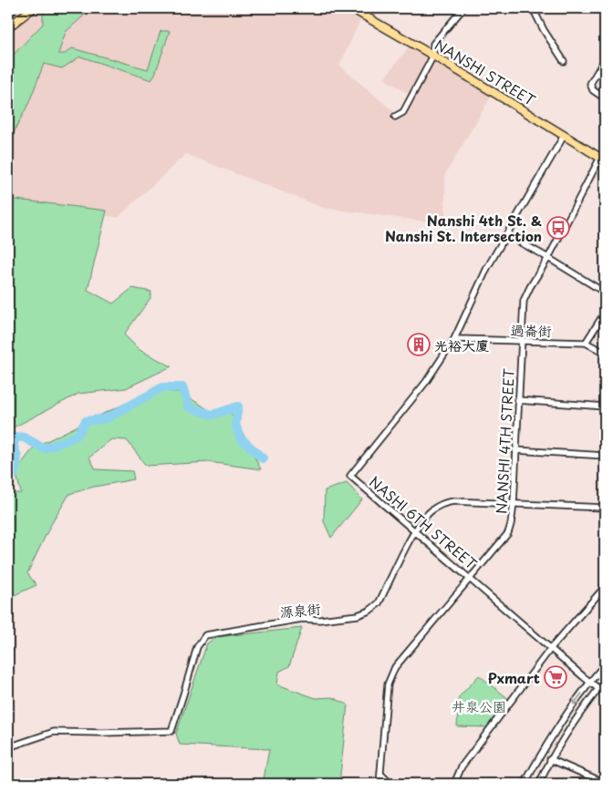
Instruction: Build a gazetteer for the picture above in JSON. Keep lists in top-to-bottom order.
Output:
{
  "streets": {
    "main road": ["NANSHI STREET"],
    "street": [
      "過崙街",
      "NANSHI 4TH STREET",
      "NASHI 6TH STREET",
      "源泉街"
    ]
  },
  "crossings": [
    ["NANSHI STREET", "NANSHI 4TH STREET"],
    ["NANSHI STREET", "NASHI 6TH STREET"],
    ["過崙街", "NANSHI 4TH STREET"],
    ["過崙街", "NASHI 6TH STREET"],
    ["NANSHI 4TH STREET", "NASHI 6TH STREET"],
    ["NANSHI 4TH STREET", "源泉街"],
    ["NASHI 6TH STREET", "源泉街"]
  ],
  "parks": ["井泉公園"],
  "places": {
    "bus stop": ["Nanshi 4th St. & Nanshi St. Intersection"],
    "building": ["光裕大廈"],
    "supermarket": ["Pxmart"]
  }
}
